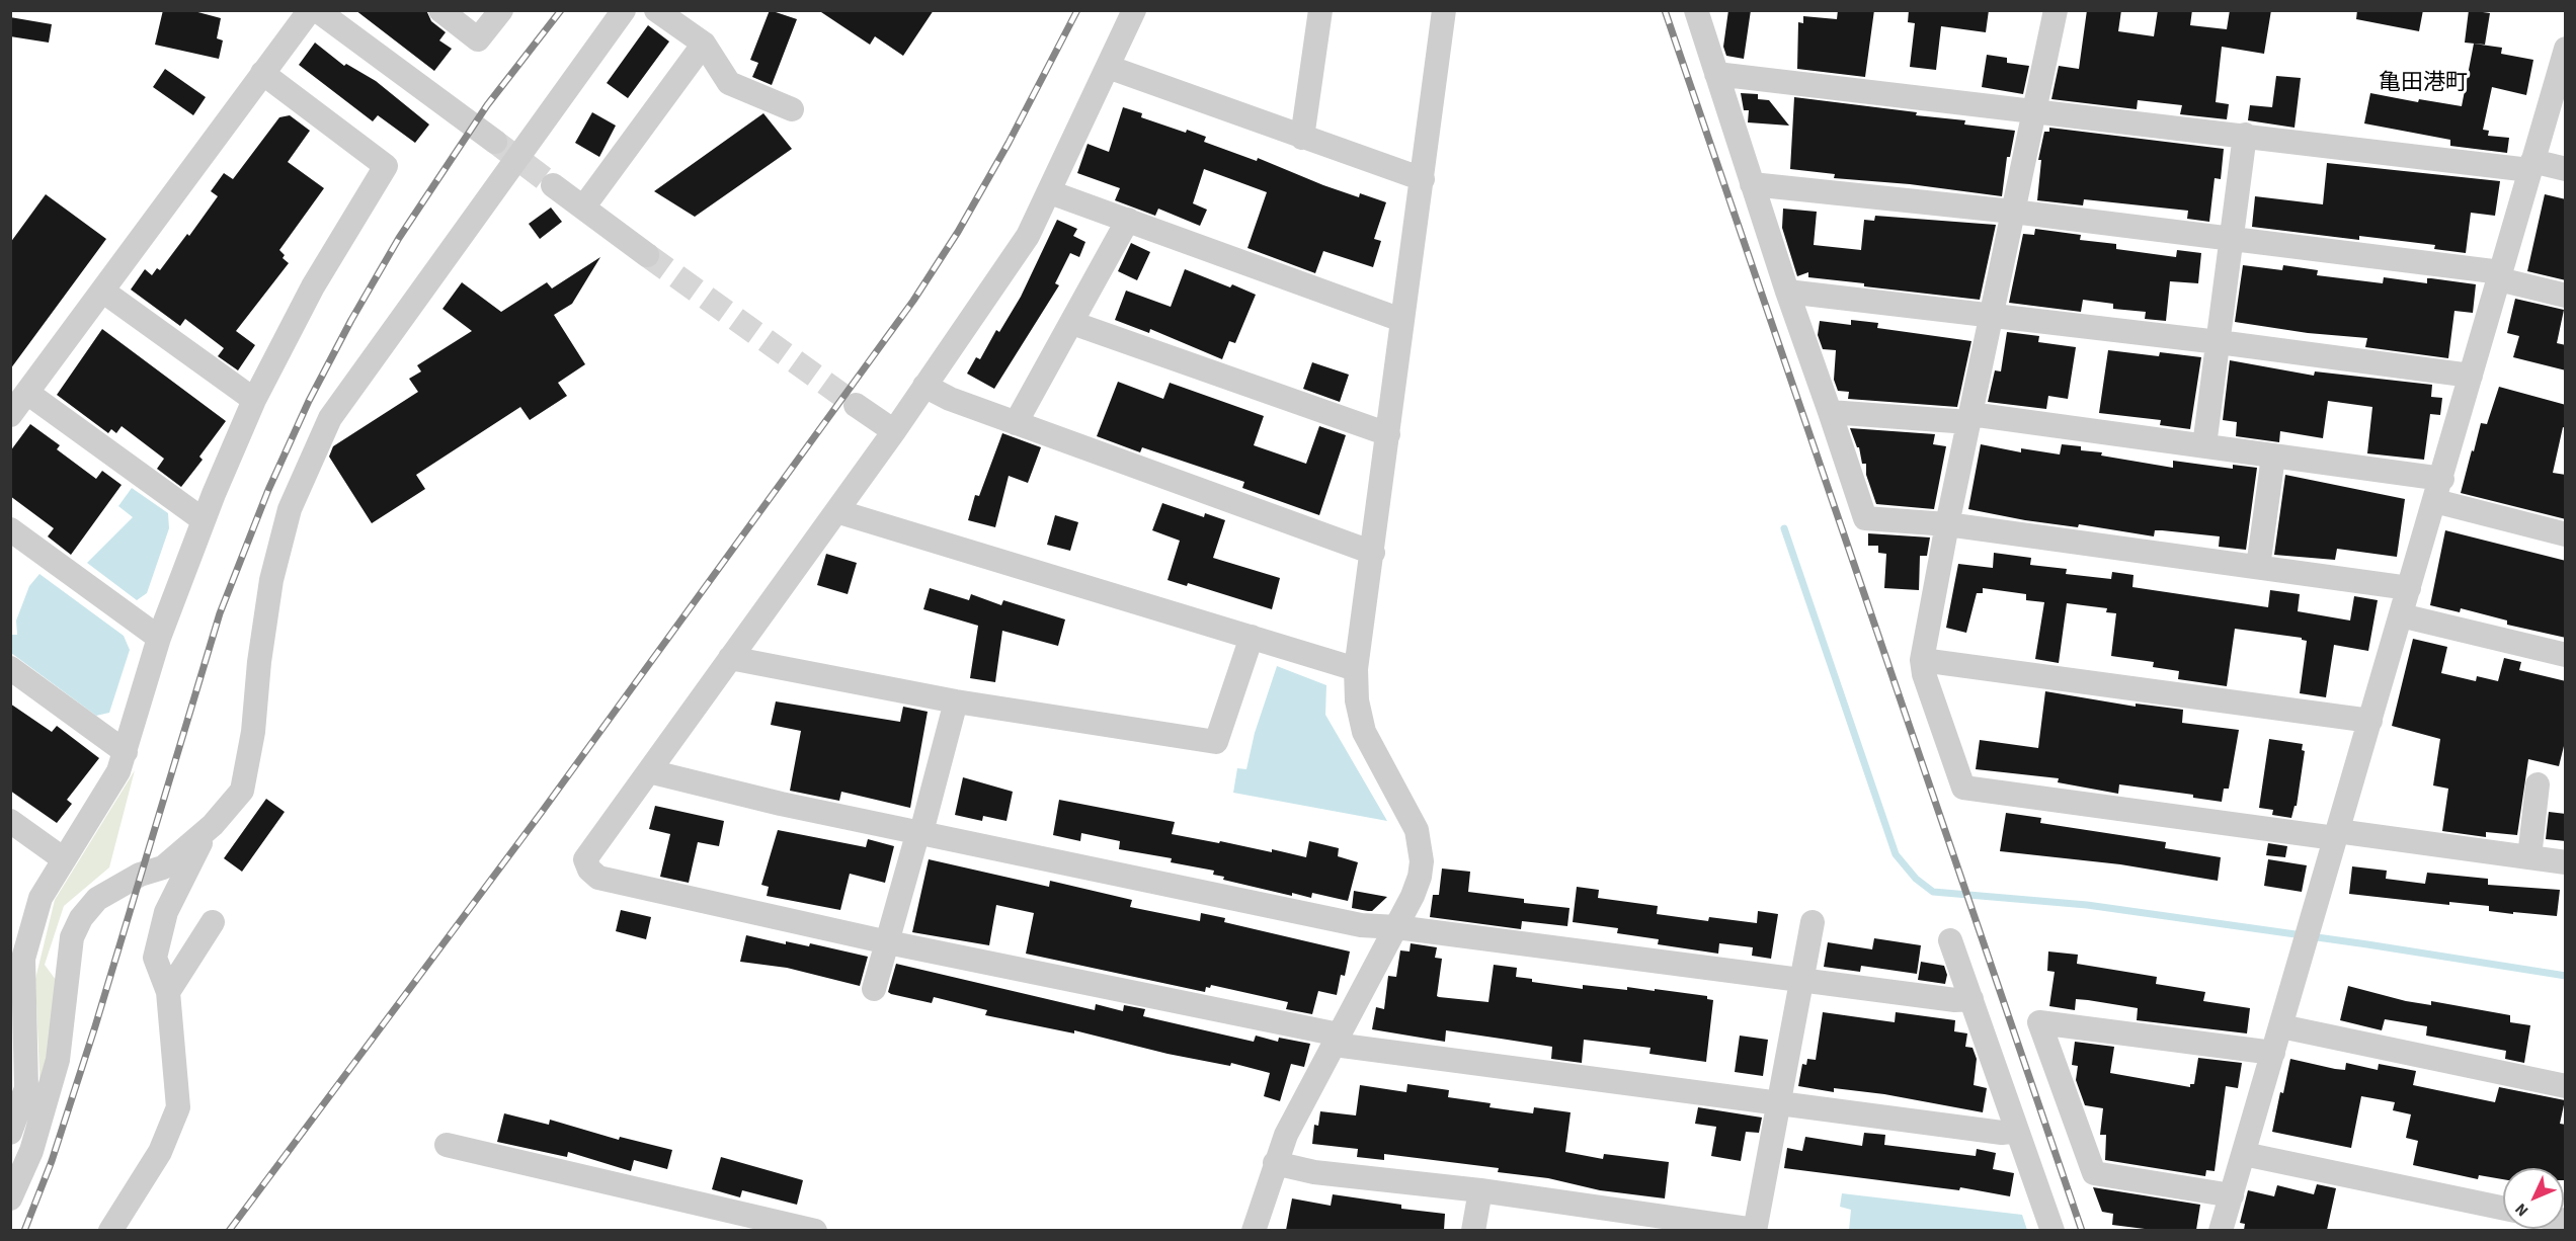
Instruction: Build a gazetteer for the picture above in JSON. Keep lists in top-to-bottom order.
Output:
{
  "districts": ["亀田港町"],
  "north": "bottom left"
}
